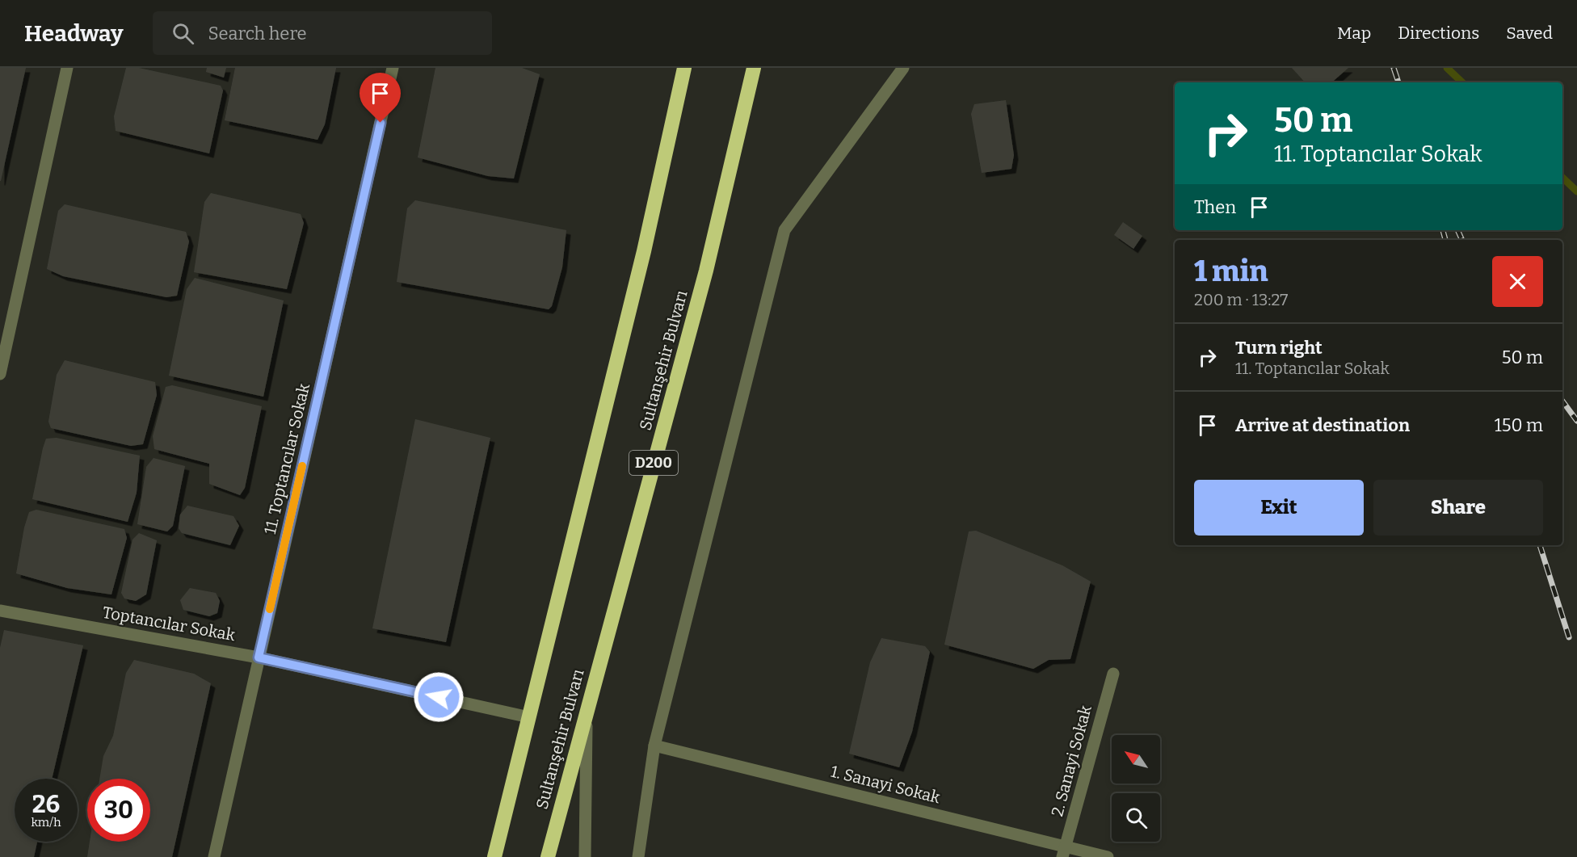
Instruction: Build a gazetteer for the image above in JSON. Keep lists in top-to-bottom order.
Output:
{
  "streets": {
    "highway": ["Sultanşehir Bulvarı", "D200"],
    "street": [
      "11. Toptancılar Sokak",
      "Toptancılar Sokak",
      "2. Sanayi Sokak",
      "1. Sanayi Sokak"
    ]
  },
  "crossings": [
    ["11. Toptancılar Sokak", "Toptancılar Sokak"],
    ["2. Sanayi Sokak", "1. Sanayi Sokak"]
  ],
  "north": "top left",
  "page": {
    "header": "Headway",
    "search": "Search here",
    "nav": ["Map", "Directions", "Saved"],
    "turn": ["50 m", "11. Toptancılar Sokak"],
    "then": "Then",
    "heading": ["1 min", "200 m · 13:27"],
    "list": [
      {
        "name": "Turn right",
        "note": "11. Toptancılar Sokak",
        "value": "50 m"
      },
      {
        "name": "Arrive at destination",
        "value": "150 m"
      }
    ],
    "buttons": ["Exit", "Share"],
    "speed": "26 km/h",
    "limit": "30"
  }
}
